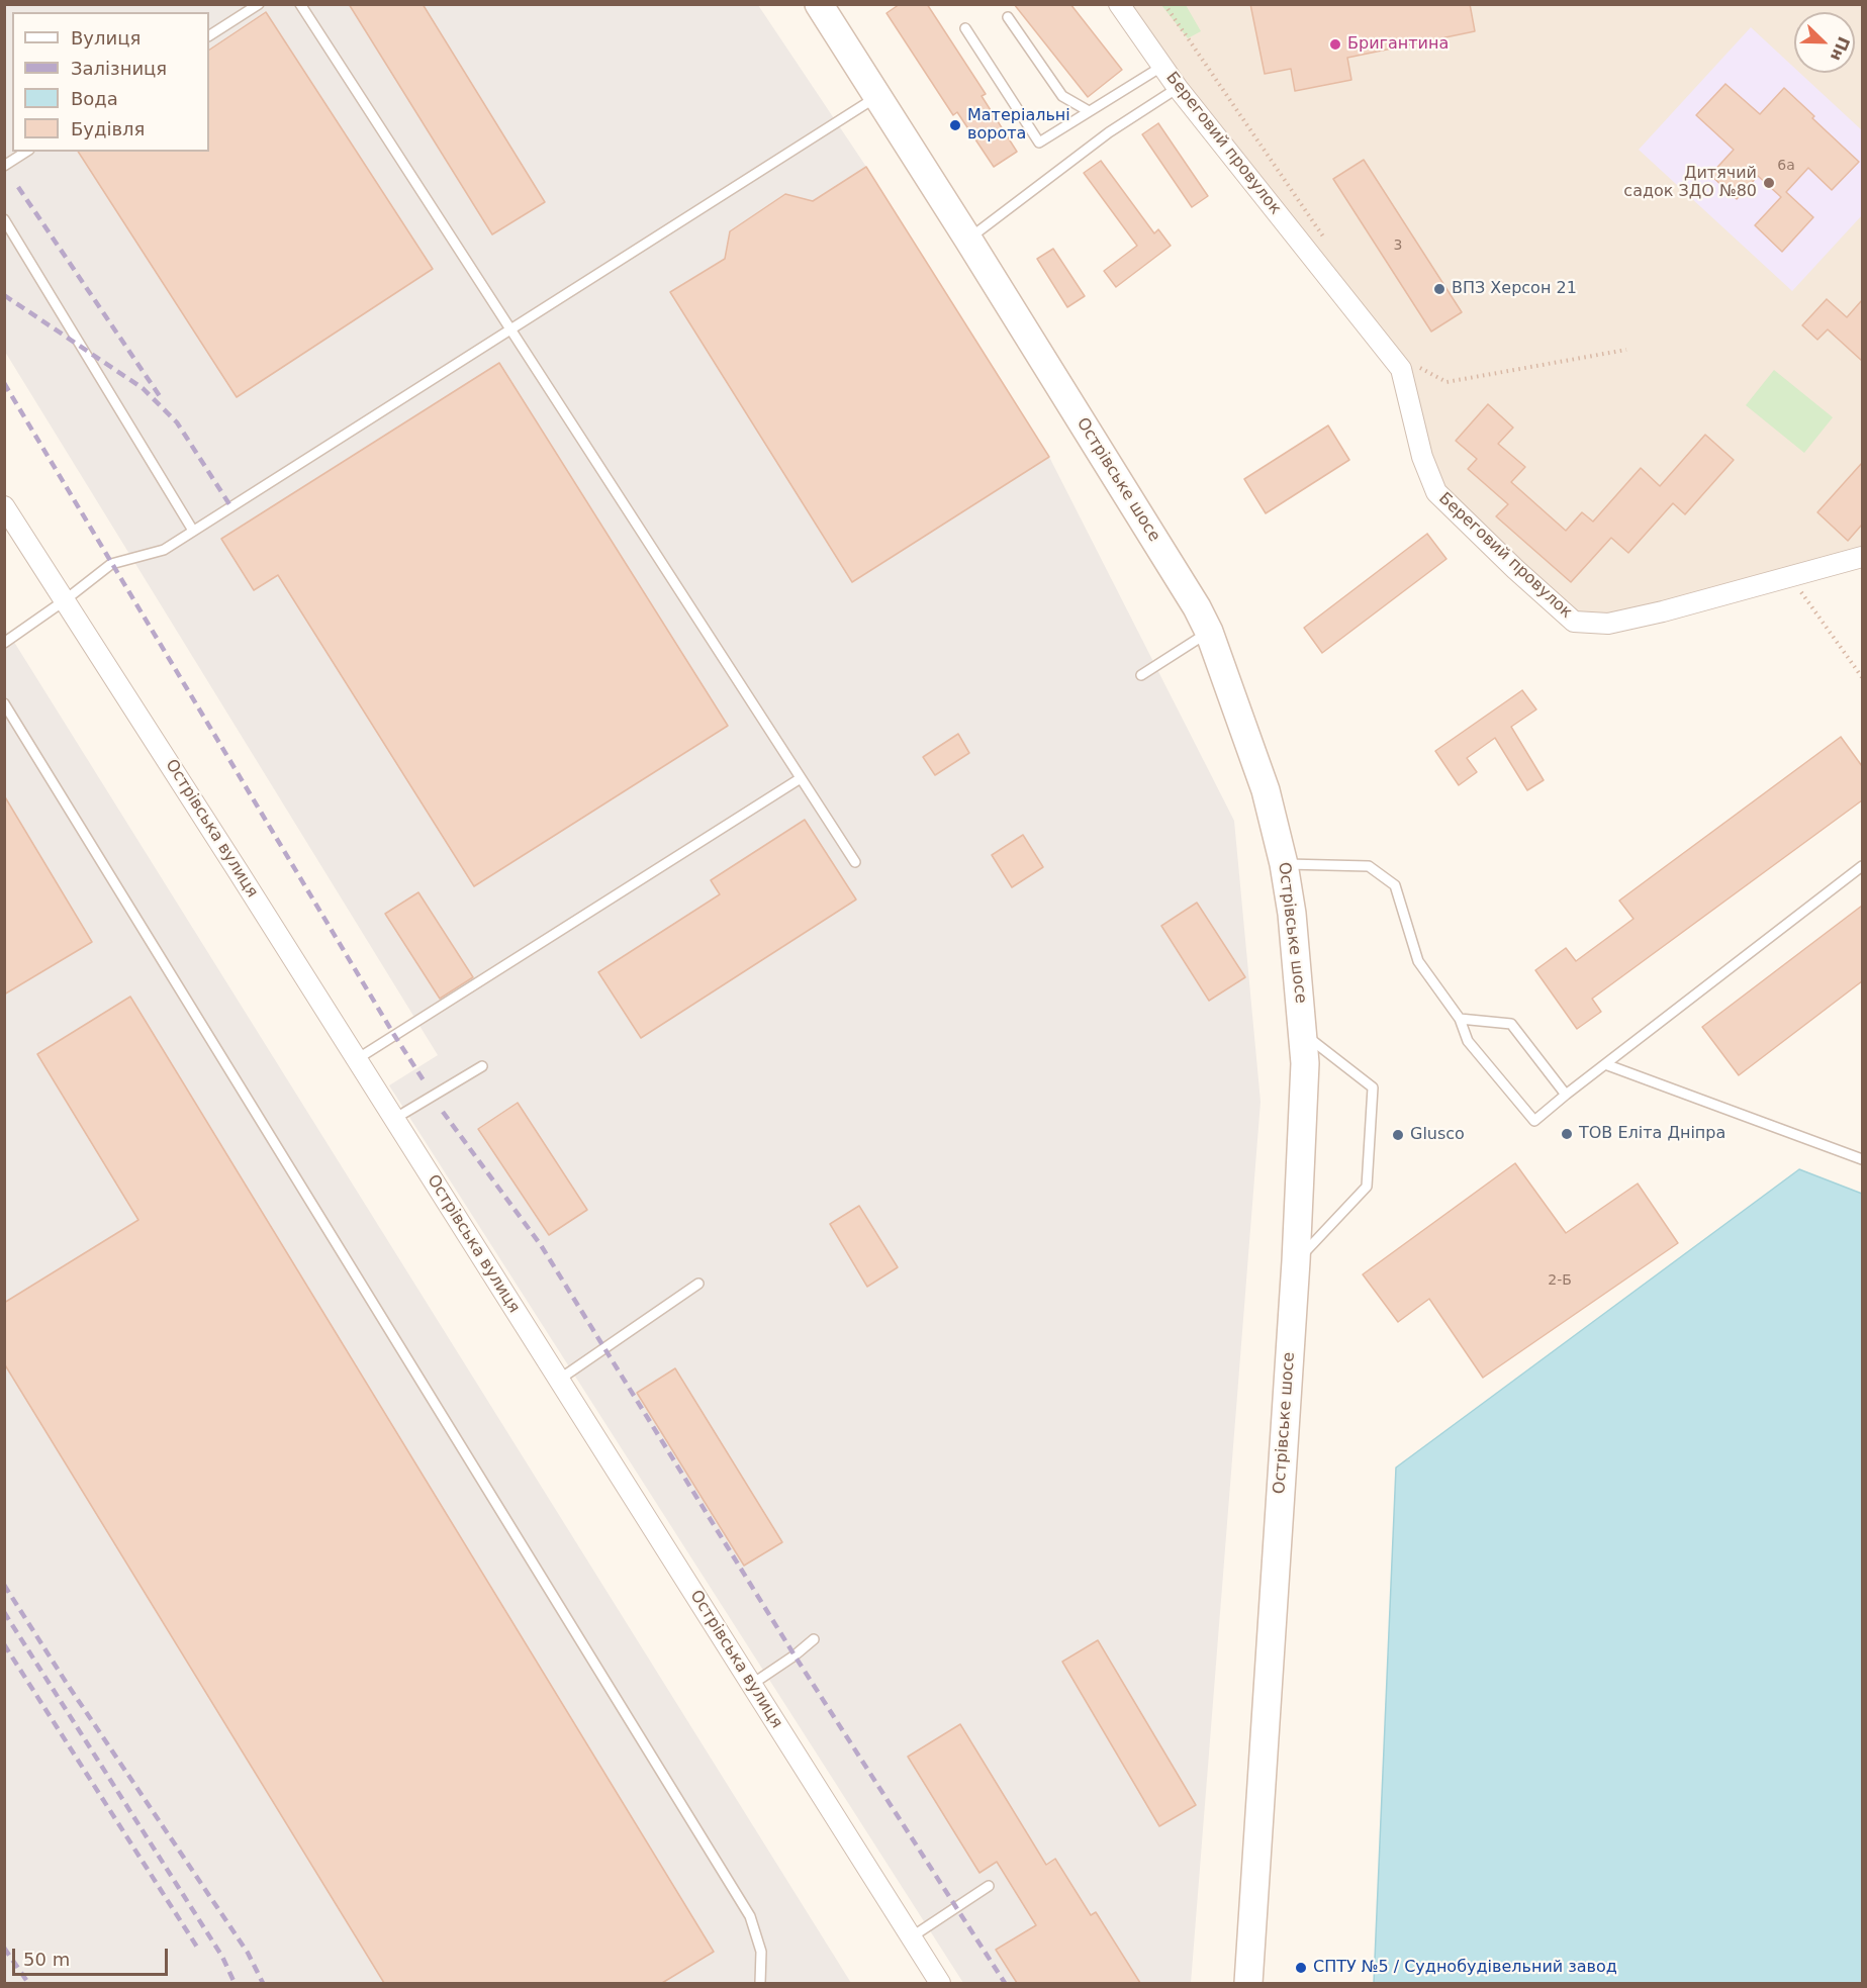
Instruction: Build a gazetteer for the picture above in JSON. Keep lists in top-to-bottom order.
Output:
{
  "streets": {
    "street": ["Береговий провулок", "Острівське шосе", "Острівська вулиця"]
  },
  "places": [
    "Бригантина",
    "Матеріальні ворота",
    "Дитячий садок ЗДО №80",
    "ВПЗ Херсон 21",
    "ТОВ Еліта Дніпра",
    "Glusco",
    "СПТУ №5 / Суднобудівельний завод"
  ],
  "house_numbers": ["6а", "3", "2-Б"],
  "legend": [
    "Вулиця",
    "Залізниця",
    "Вода",
    "Будівля"
  ],
  "scale_bar": "50 m",
  "north": "bottom right"
}
